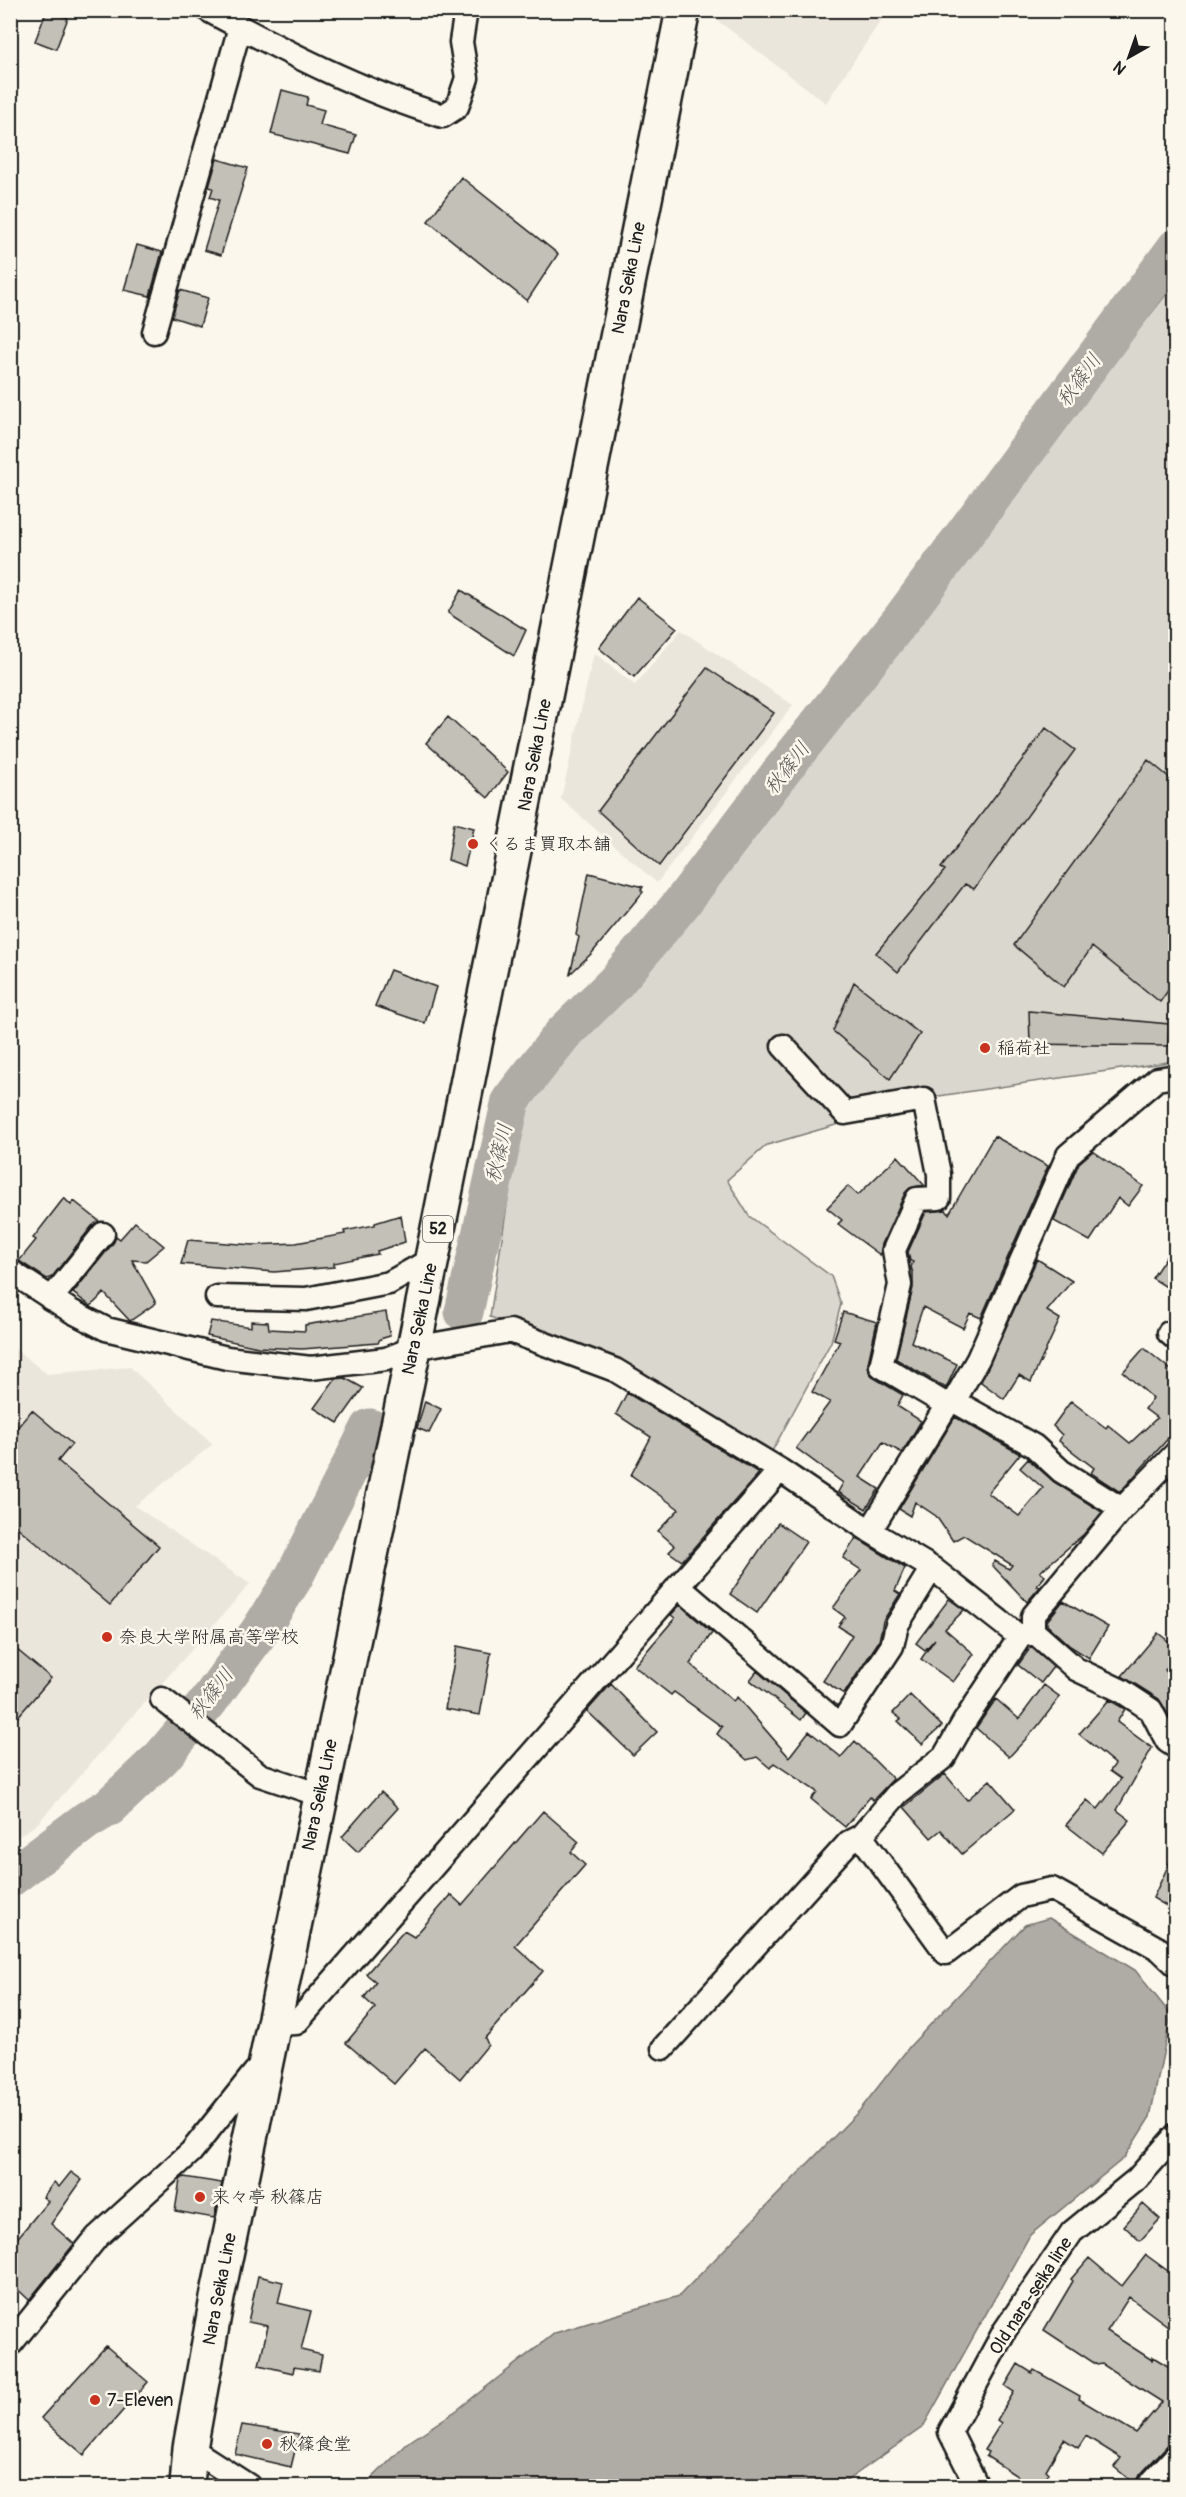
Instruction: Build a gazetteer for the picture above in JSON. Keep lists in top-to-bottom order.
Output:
{
  "streets": {
    "main road": ["Nara Seika Line", "52"],
    "street": ["Old nara-seika line"]
  },
  "water": ["秋篠川"],
  "places": [
    "くるま買取本舗",
    "稲荷社",
    "奈良大学附属高等学校",
    "来々亭 秋篠店",
    "7-Eleven",
    "秋篠食堂"
  ],
  "north": "bottom left"
}
